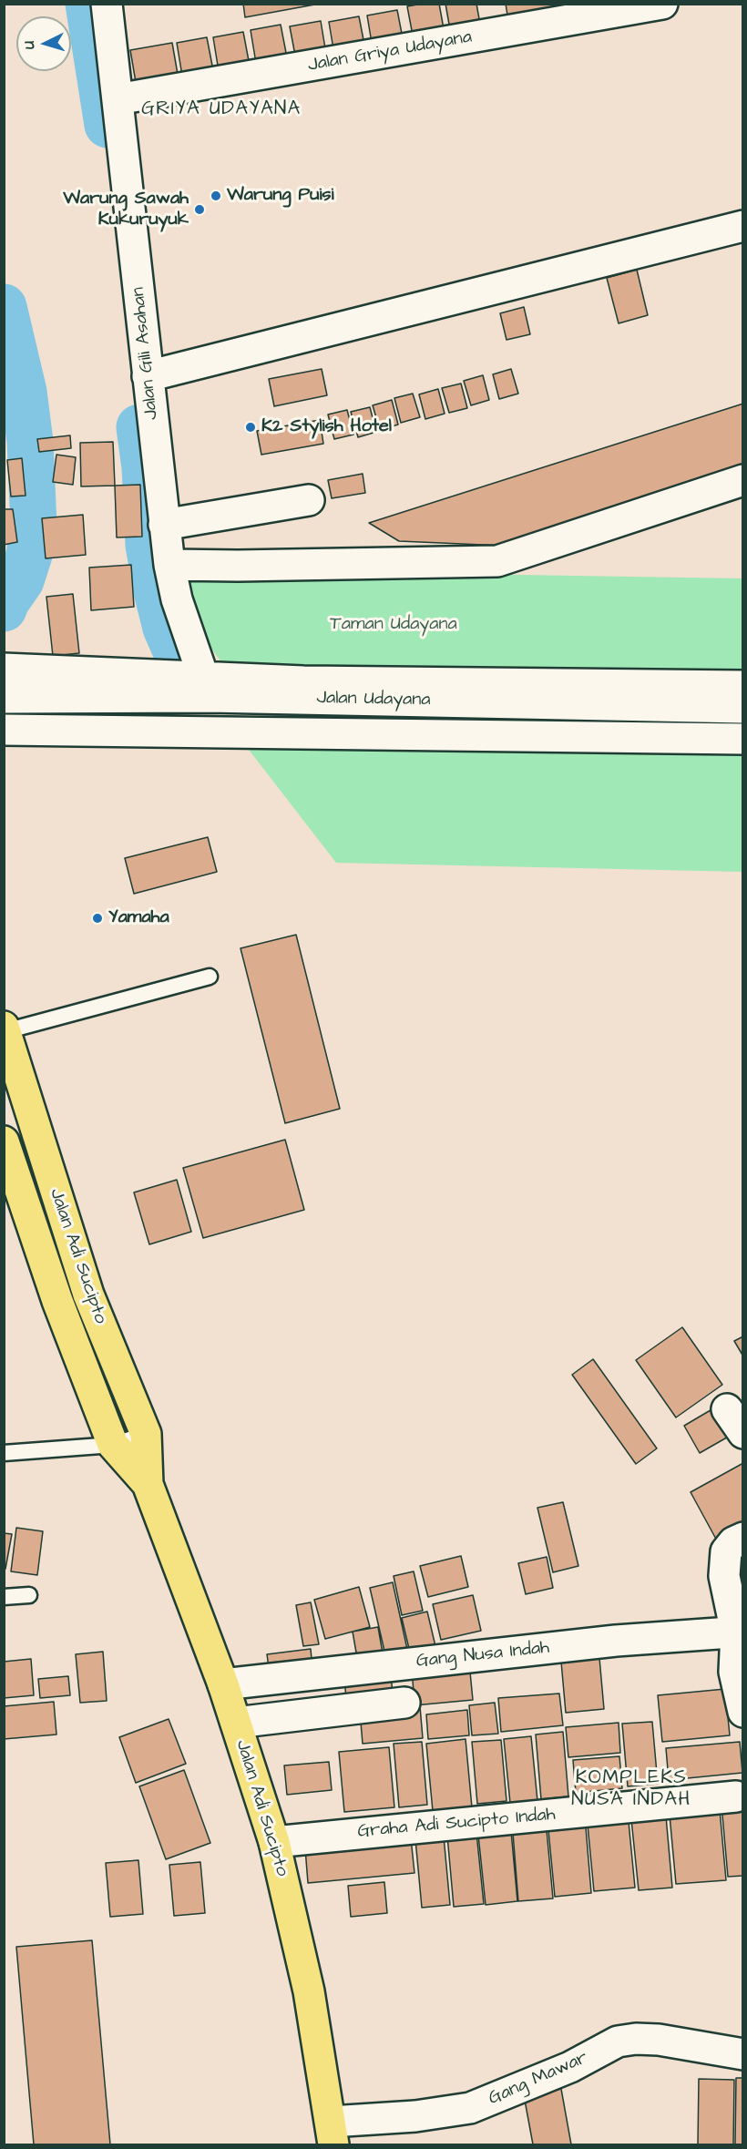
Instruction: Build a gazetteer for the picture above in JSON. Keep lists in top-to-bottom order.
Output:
{
  "streets": {
    "highway": ["Jalan Adi Sucipto"],
    "street": [
      "Jalan Griya Udayana",
      "Jalan Gili Asahan",
      "Jalan Udayana",
      "Gang Nusa Indah",
      "Graha Adi Sucipto Indah",
      "Gang Mawar"
    ]
  },
  "crossings": [
    ["Jalan Griya Udayana", "Jalan Gili Asahan"],
    ["Jalan Gili Asahan", "Jalan Udayana"],
    ["Jalan Adi Sucipto", "Gang Nusa Indah"],
    ["Jalan Adi Sucipto", "Graha Adi Sucipto Indah"],
    ["Jalan Adi Sucipto", "Gang Mawar"]
  ],
  "districts": ["GRIYA UDAYANA", "KOMPLEKS NUSA INDAH"],
  "parks": ["Taman Udayana"],
  "places": [
    "Warung Puisi",
    "Warung Sawah Kukuruyuk",
    "K2 Stylish Hotel",
    "Yamaha"
  ],
  "north": "left"
}
